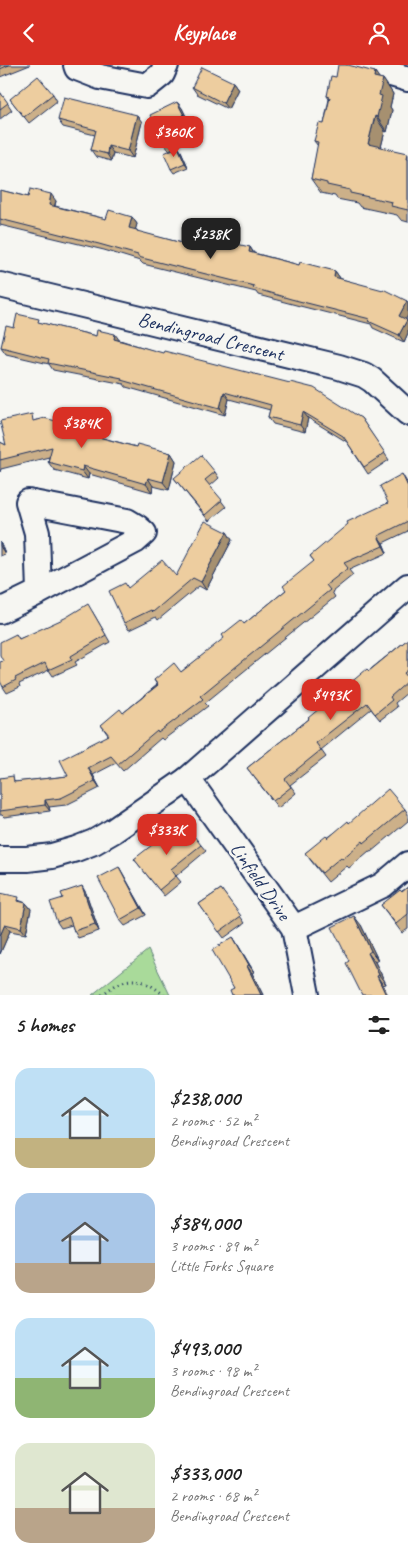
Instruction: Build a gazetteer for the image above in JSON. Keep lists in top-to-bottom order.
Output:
{
  "streets": {
    "street": ["Bendingroad Crescent", "Linfield Drive"]
  },
  "page": {
    "header": "Keyplace",
    "price": [
      "$360K",
      "$238K",
      "$384K",
      "$493K",
      "$333K"
    ],
    "heading": "5 homes",
    "list": [
      {
        "name": "$238,000",
        "note": "2 rooms · 52 m² · Bendingroad Crescent"
      },
      {
        "name": "$384,000",
        "note": "3 rooms · 89 m² · Little Forks Square"
      },
      {
        "name": "$493,000",
        "note": "3 rooms · 98 m² · Bendingroad Crescent"
      },
      {
        "name": "$333,000",
        "note": "2 rooms · 68 m² · Bendingroad Crescent"
      }
    ]
  }
}
